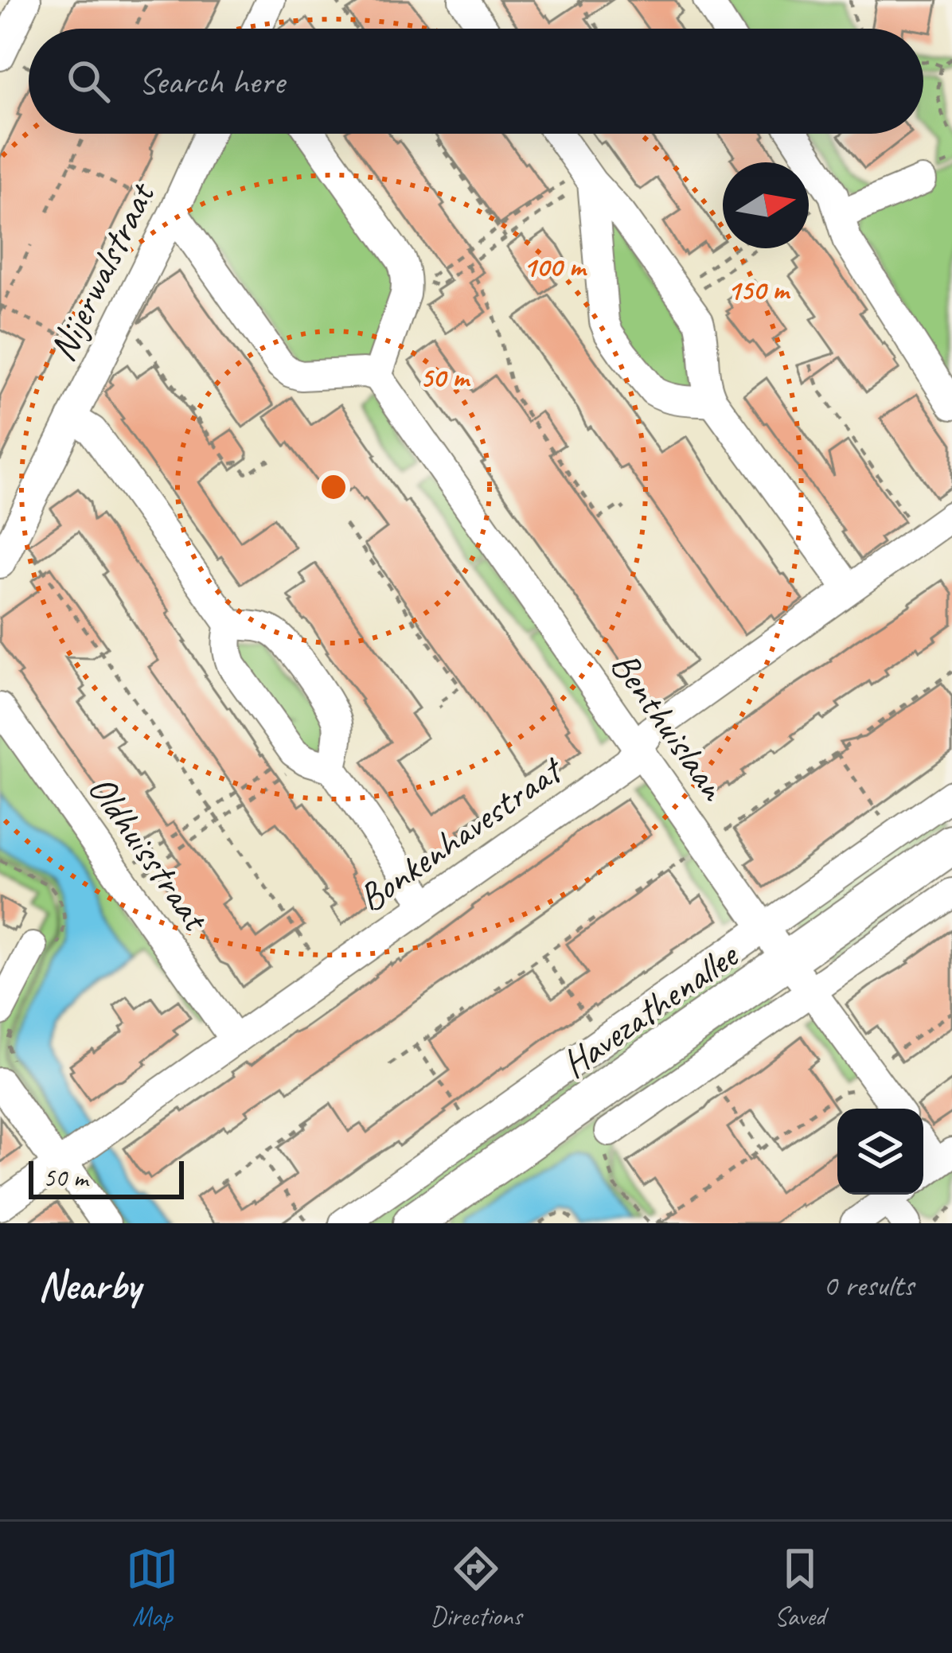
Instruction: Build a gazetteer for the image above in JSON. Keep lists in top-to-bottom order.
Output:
{
  "streets": {
    "main road": ["Havezathenallee"],
    "street": [
      "Nijerwalstraat",
      "Benthuislaan",
      "Bonkenhavestraat",
      "Oldhuisstraat"
    ]
  },
  "crossings": [
    ["Benthuislaan", "Bonkenhavestraat"],
    ["Benthuislaan", "Havezathenallee"],
    ["Bonkenhavestraat", "Oldhuisstraat"]
  ],
  "scale_bar": "50 m",
  "north": "right",
  "page": {
    "search": "Search here",
    "scale": "50 m",
    "heading": ["Nearby", "0 results"],
    "nav": ["Map", "Directions", "Saved"]
  },
  "rings": ["100 m", "150 m", "50 m"]
}
